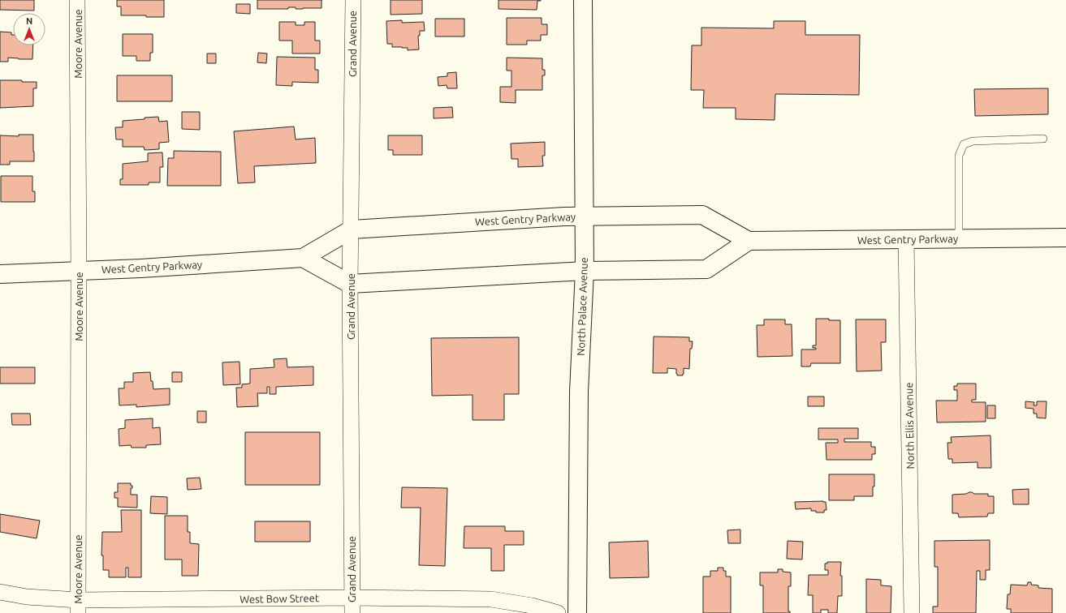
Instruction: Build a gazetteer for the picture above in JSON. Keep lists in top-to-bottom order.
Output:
{
  "streets": {
    "main road": ["West Gentry Parkway", "North Palace Avenue"],
    "street": [
      "Moore Avenue",
      "Grand Avenue",
      "North Ellis Avenue",
      "West Bow Street"
    ]
  },
  "crossings": [
    ["Moore Avenue", "West Gentry Parkway"],
    ["Moore Avenue", "West Bow Street"],
    ["Grand Avenue", "West Gentry Parkway"],
    ["Grand Avenue", "West Bow Street"],
    ["West Gentry Parkway", "North Palace Avenue"],
    ["West Gentry Parkway", "North Ellis Avenue"]
  ],
  "north": "top"
}
